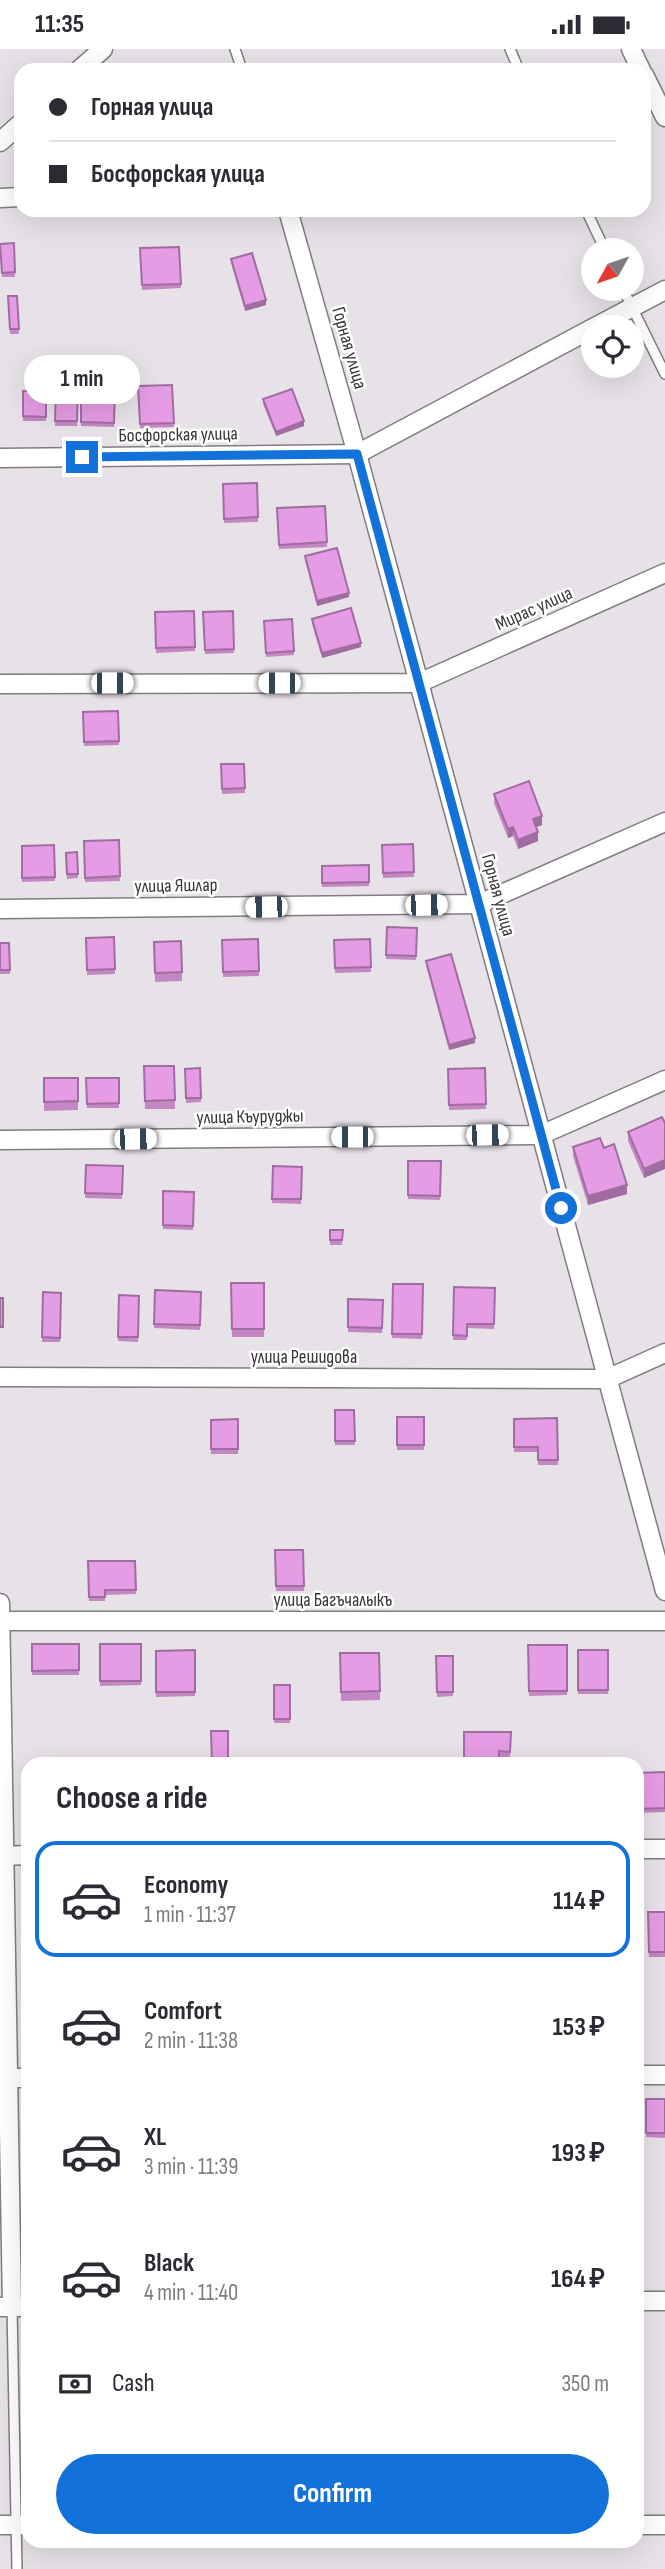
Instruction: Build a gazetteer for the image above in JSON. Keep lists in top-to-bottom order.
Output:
{
  "streets": {
    "street": [
      "Горная улица",
      "Босфорская улица",
      "Мирас улица",
      "улица Яшлар",
      "улица Къуруджы",
      "улица Решидова",
      "улица Багъчалыкъ"
    ]
  },
  "crossings": [
    ["Горная улица", "Босфорская улица"],
    ["Горная улица", "Мирас улица"],
    ["Горная улица", "улица Яшлар"],
    ["Горная улица", "улица Къуруджы"],
    ["Горная улица", "улица Решидова"]
  ],
  "north": "bottom left",
  "page": {
    "status": "11:35",
    "banner": ["Горная улица", "Босфорская улица"],
    "bubble": "1 min",
    "heading": "Choose a ride",
    "list": [
      {
        "name": "Economy",
        "note": "1 min · 11:37",
        "value": "114 ₽"
      },
      {
        "name": "Comfort",
        "note": "2 min · 11:38",
        "value": "153 ₽"
      },
      {
        "name": "XL",
        "note": "3 min · 11:39",
        "value": "193 ₽"
      },
      {
        "name": "Black",
        "note": "4 min · 11:40",
        "value": "164 ₽"
      }
    ],
    "pay": ["Cash", "350 m"],
    "buttons": "Confirm"
  }
}
